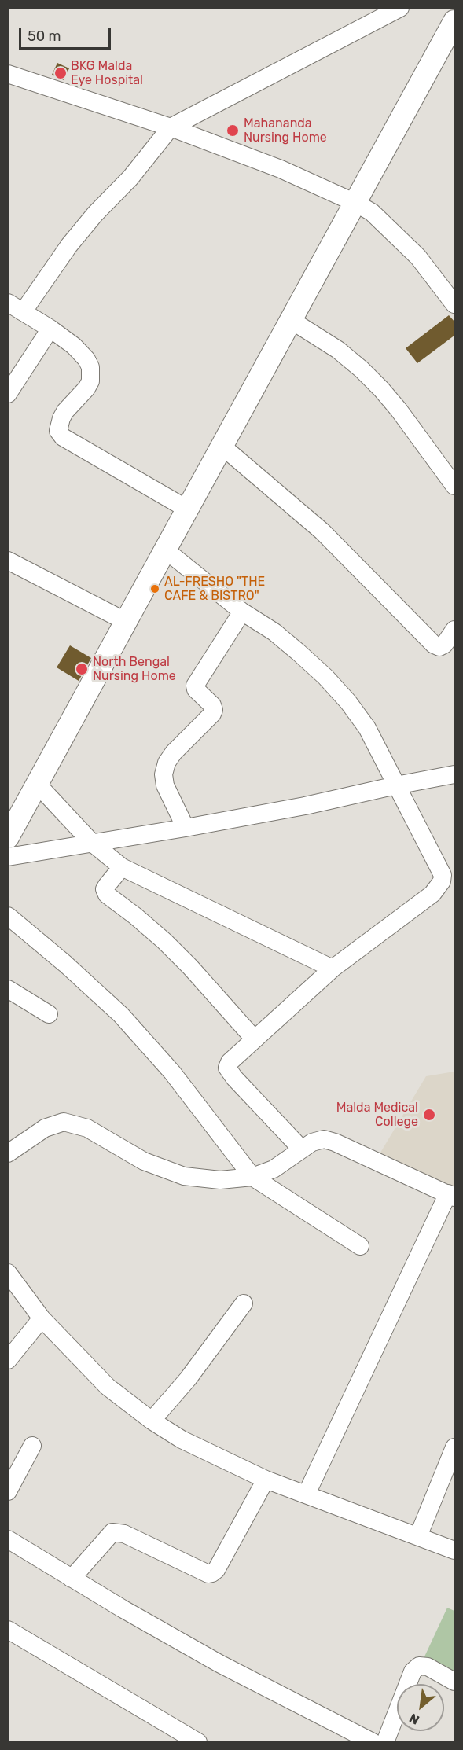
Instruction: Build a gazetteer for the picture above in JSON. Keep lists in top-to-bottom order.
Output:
{
  "places": [
    "BKG Malda Eye Hospital",
    "Mahananda Nursing Home",
    "AL-FRESHO \"THE CAFE & BISTRO\"",
    "North Bengal Nursing Home",
    "Malda Medical College"
  ],
  "scale_bar": "50 m",
  "north": "bottom left"
}
